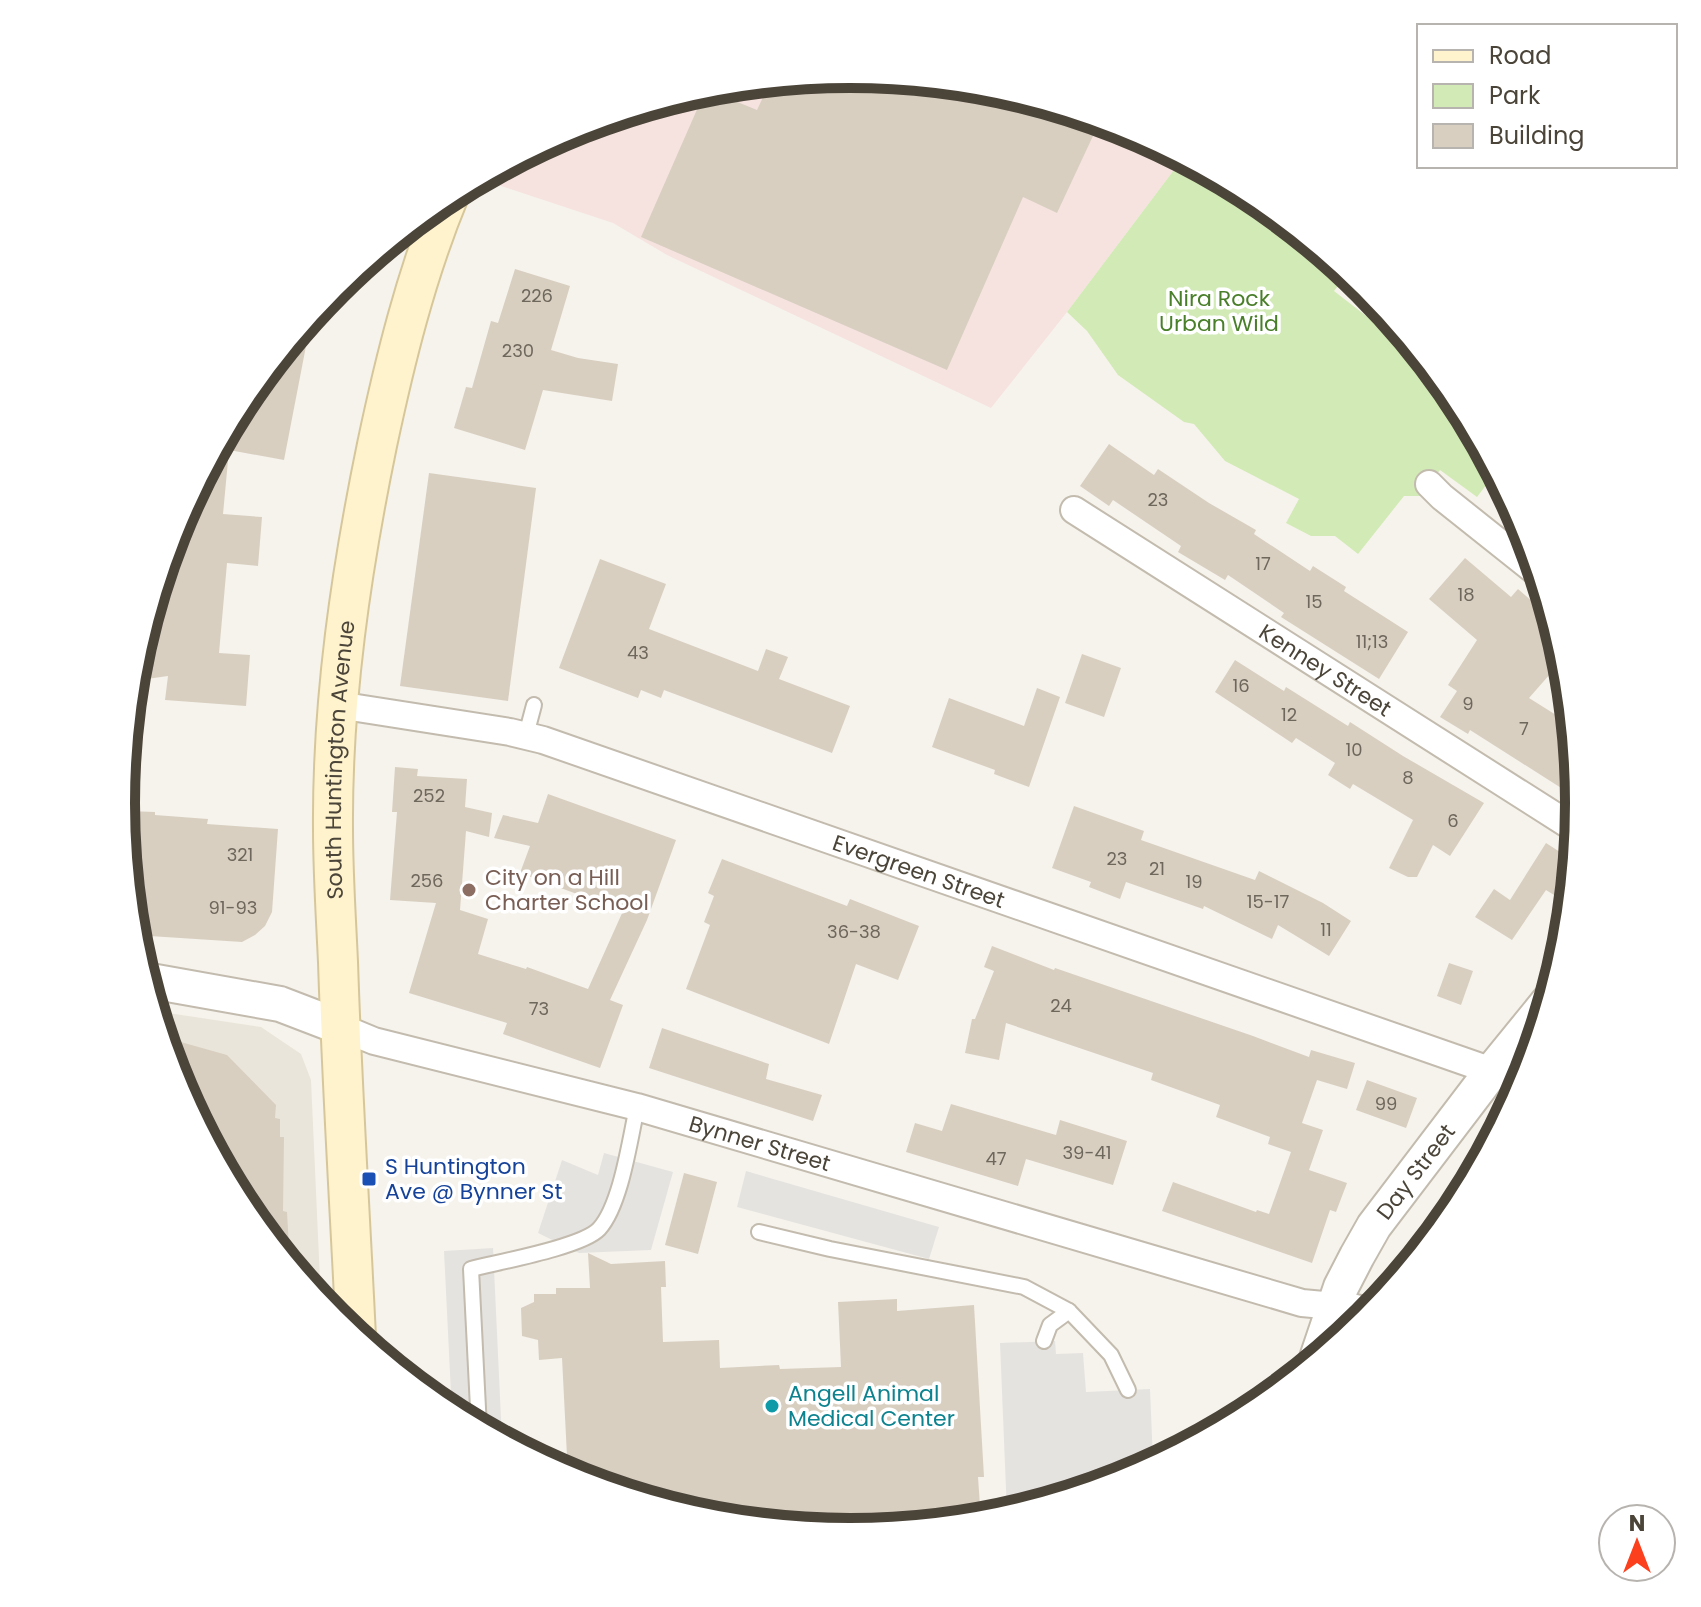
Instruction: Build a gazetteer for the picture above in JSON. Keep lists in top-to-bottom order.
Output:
{
  "streets": {
    "main road": ["South Huntington Avenue"],
    "street": [
      "Kenney Street",
      "Evergreen Street",
      "Bynner Street",
      "Day Street"
    ]
  },
  "crossings": [
    ["South Huntington Avenue", "Evergreen Street"],
    ["South Huntington Avenue", "Bynner Street"],
    ["Evergreen Street", "Day Street"],
    ["Bynner Street", "Day Street"]
  ],
  "parks": ["Nira Rock Urban Wild"],
  "places": {
    "other": ["City on a Hill Charter School", "Angell Animal Medical Center"],
    "transit": ["S Huntington Ave @ Bynner St"]
  },
  "house_numbers": [
    "226",
    "230",
    "23",
    "17",
    "18",
    "15",
    "11;13",
    "43",
    "16",
    "9",
    "12",
    "7",
    "10",
    "8",
    "252",
    "6",
    "321",
    "23",
    "21",
    "256",
    "19",
    "15-17",
    "91-93",
    "11",
    "36-38",
    "24",
    "73",
    "99",
    "39-41",
    "47"
  ],
  "legend": ["Road", "Park", "Building"],
  "north": "top"
}
